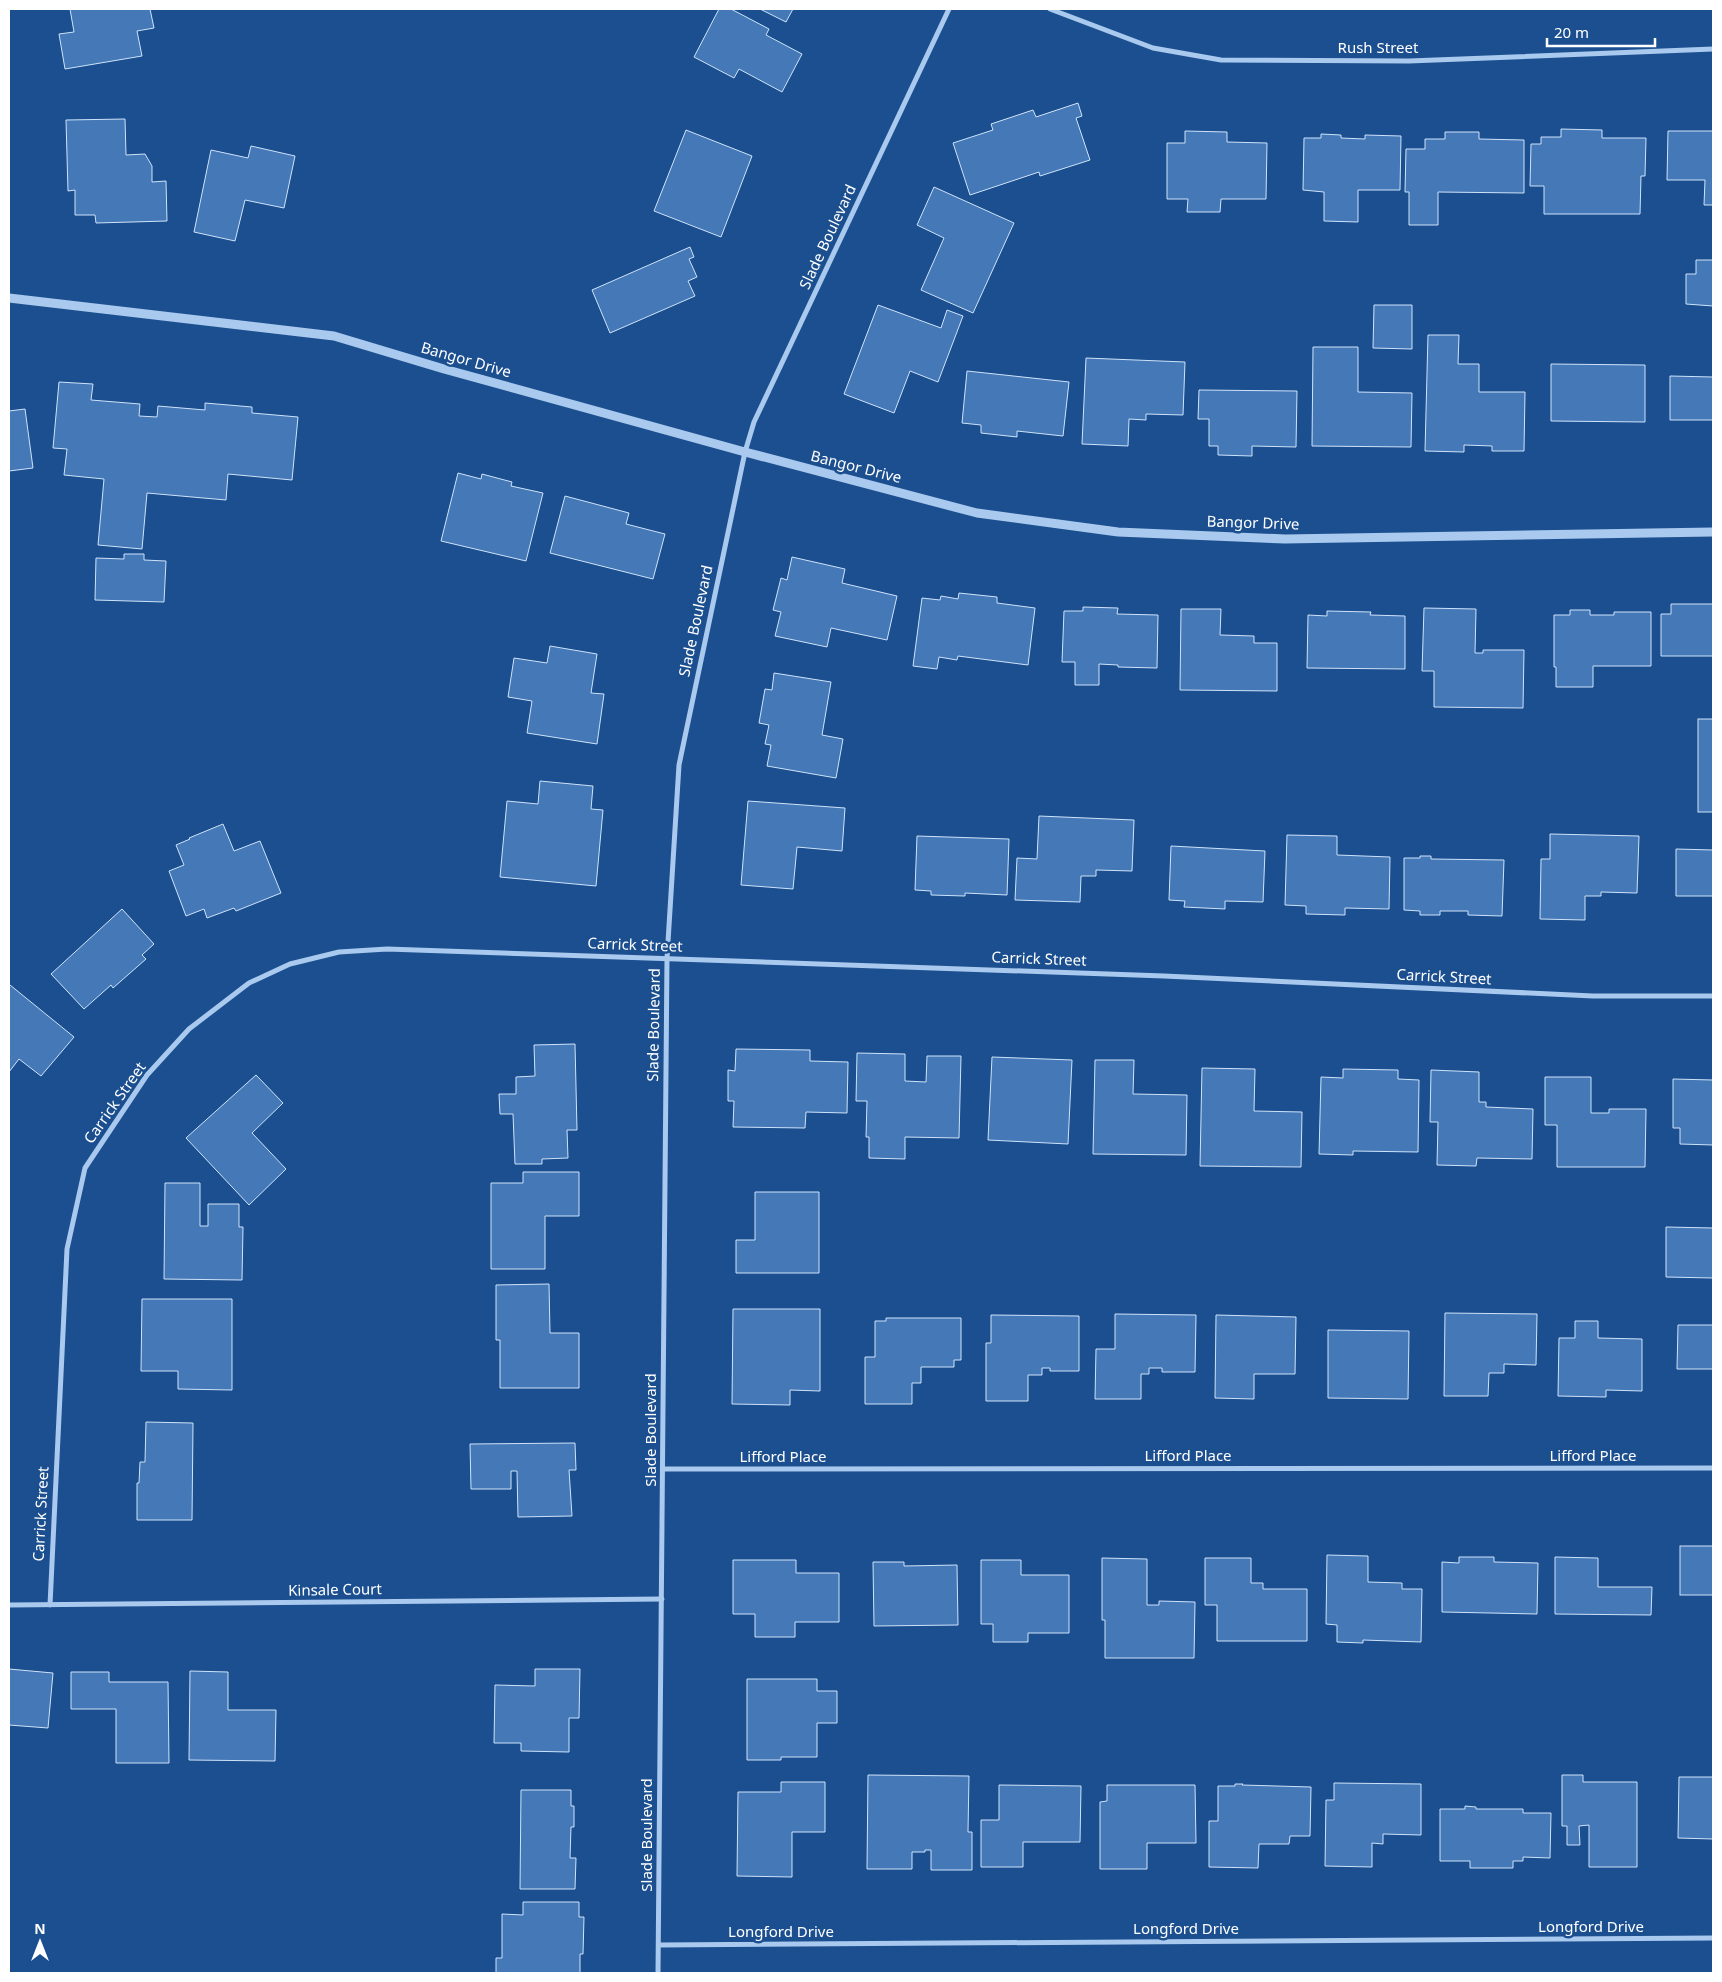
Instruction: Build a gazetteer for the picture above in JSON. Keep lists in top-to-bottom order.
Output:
{
  "streets": {
    "street": [
      "Rush Street",
      "Slade Boulevard",
      "Bangor Drive",
      "Carrick Street",
      "Lifford Place",
      "Kinsale Court",
      "Longford Drive"
    ]
  },
  "crossings": [
    ["Slade Boulevard", "Bangor Drive"],
    ["Slade Boulevard", "Carrick Street"],
    ["Slade Boulevard", "Lifford Place"],
    ["Slade Boulevard", "Kinsale Court"],
    ["Slade Boulevard", "Longford Drive"],
    ["Carrick Street", "Kinsale Court"]
  ],
  "scale_bar": "20 m",
  "north": "top"
}
